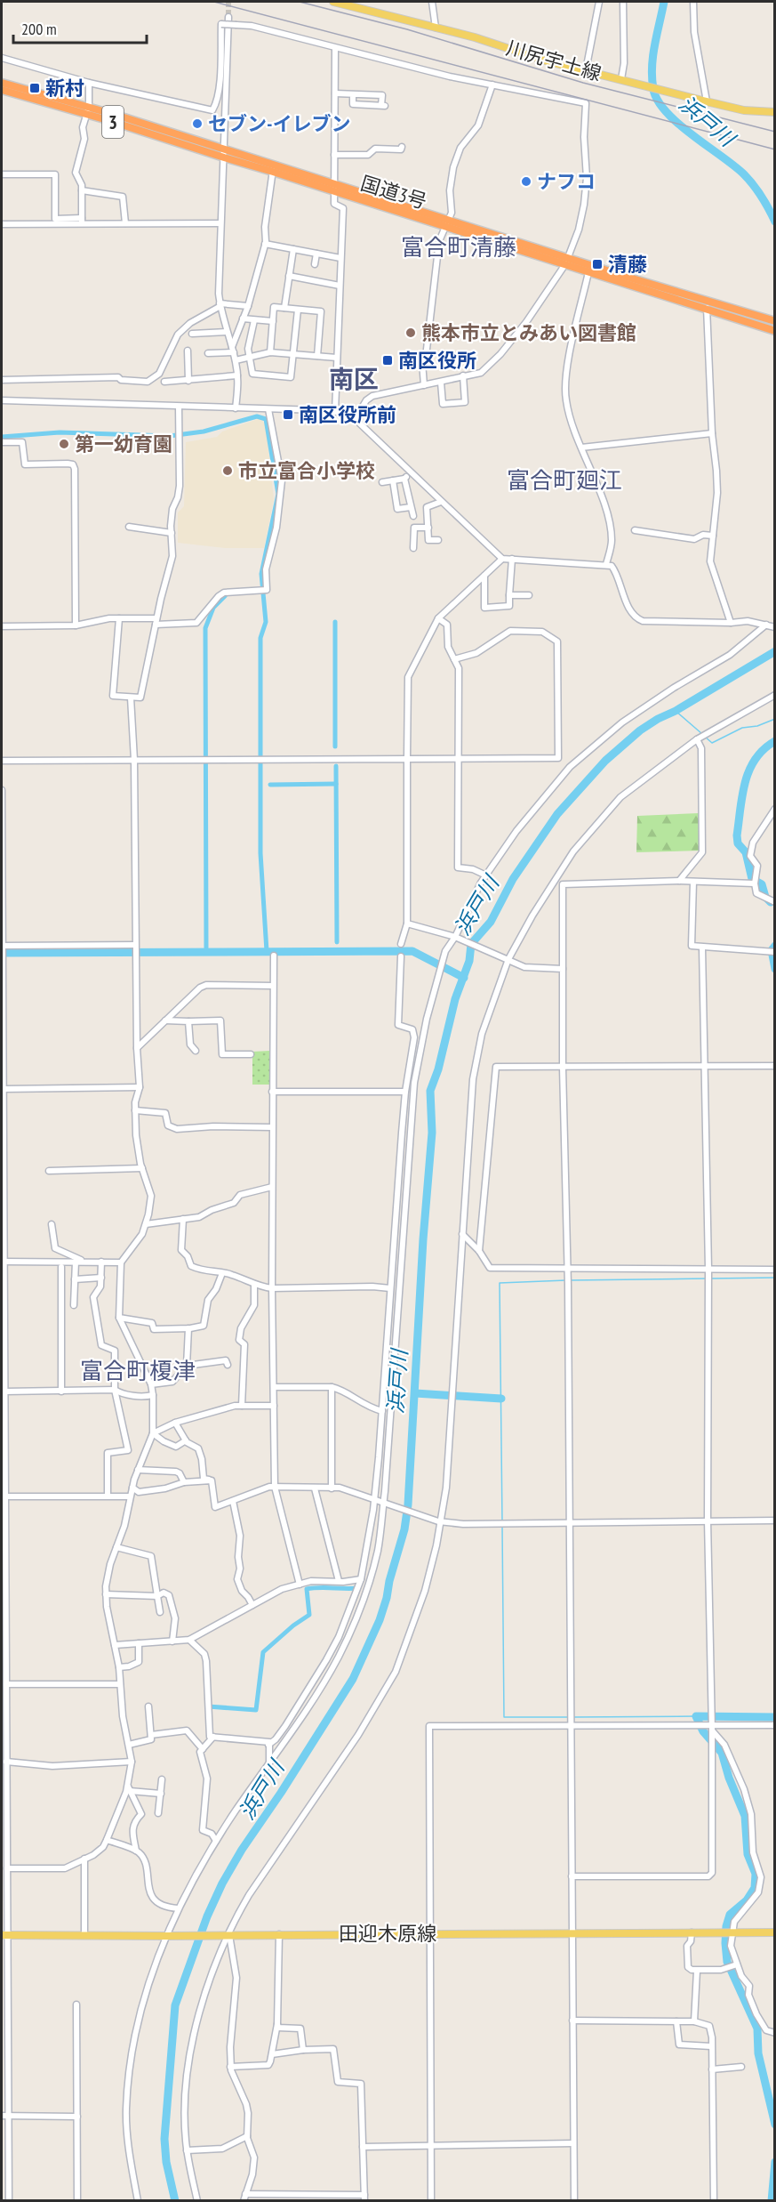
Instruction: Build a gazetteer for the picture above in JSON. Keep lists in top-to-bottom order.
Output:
{
  "streets": {
    "highway": ["3", "国道3号"],
    "main road": ["川尻宇土線", "田迎木原線"]
  },
  "districts": [
    "富合町清藤",
    "南区",
    "富合町廻江",
    "富合町榎津"
  ],
  "water": ["浜戸川"],
  "places": {
    "transit": [
      "新村",
      "清藤",
      "南区役所",
      "南区役所前"
    ],
    "other": [
      "セブン-イレブン",
      "ナフコ",
      "熊本市立とみあい図書館",
      "第一幼育園",
      "市立富合小学校"
    ]
  },
  "scale_bar": "200 m"
}
